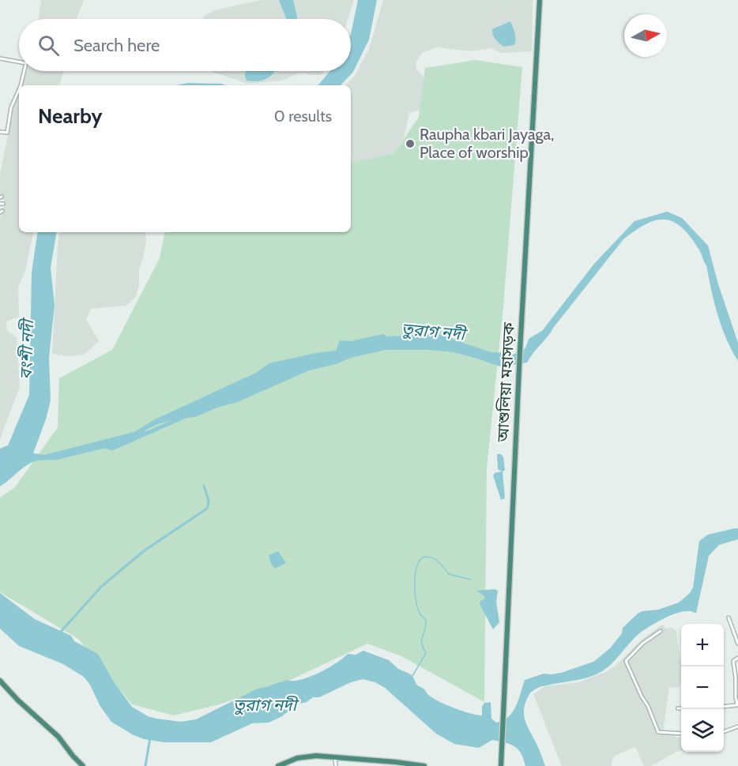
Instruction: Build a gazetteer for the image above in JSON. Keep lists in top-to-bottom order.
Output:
{
  "streets": {
    "highway": ["আশুলিয়া মহাসড়ক"]
  },
  "water": ["তুরাগ নদী", "বংশী নদী"],
  "places": ["Raupha kbari Jayaga, Place of worship"],
  "north": "right",
  "page": {
    "search": "Search here",
    "heading": ["Nearby", "0 results"],
    "map_buttons": ["+", "−"]
  }
}
